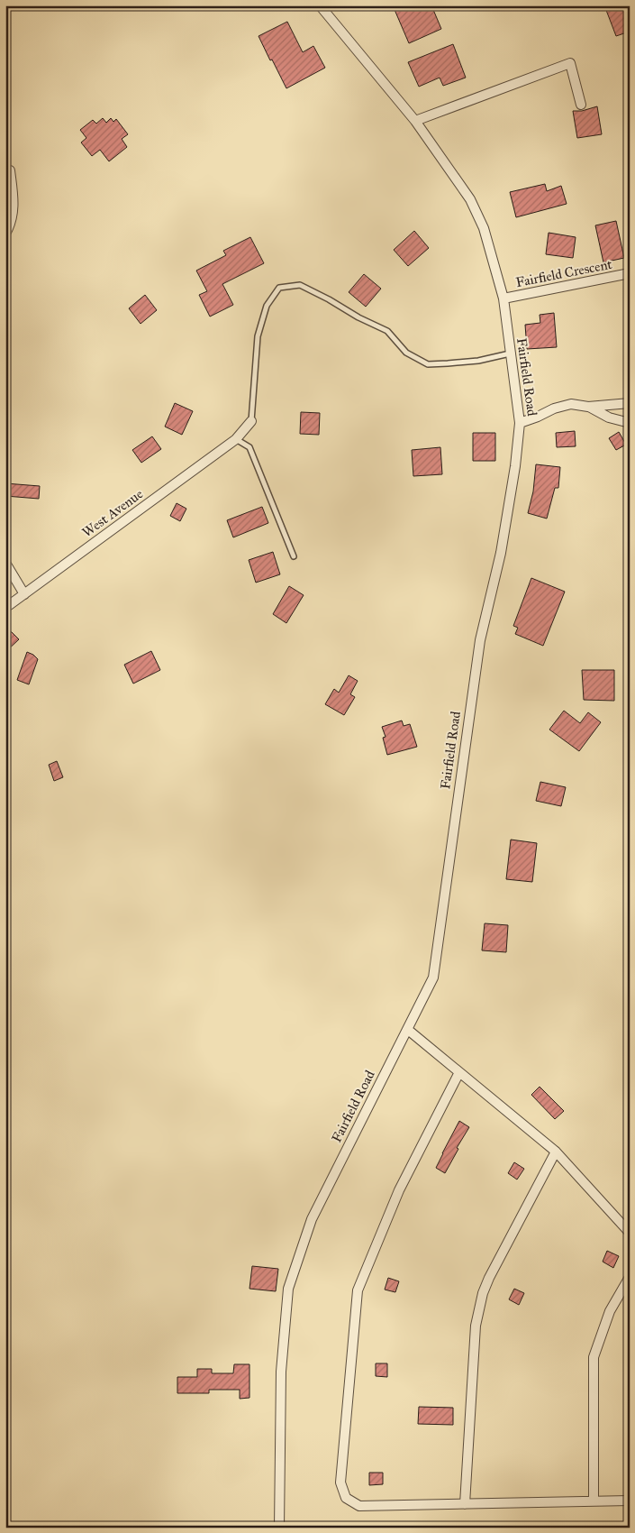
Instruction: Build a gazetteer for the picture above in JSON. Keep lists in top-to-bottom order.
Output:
{
  "streets": {
    "street": ["Fairfield Crescent", "Fairfield Road", "West Avenue"]
  },
  "crossings": [
    ["Fairfield Crescent", "Fairfield Road"]
  ]
}
